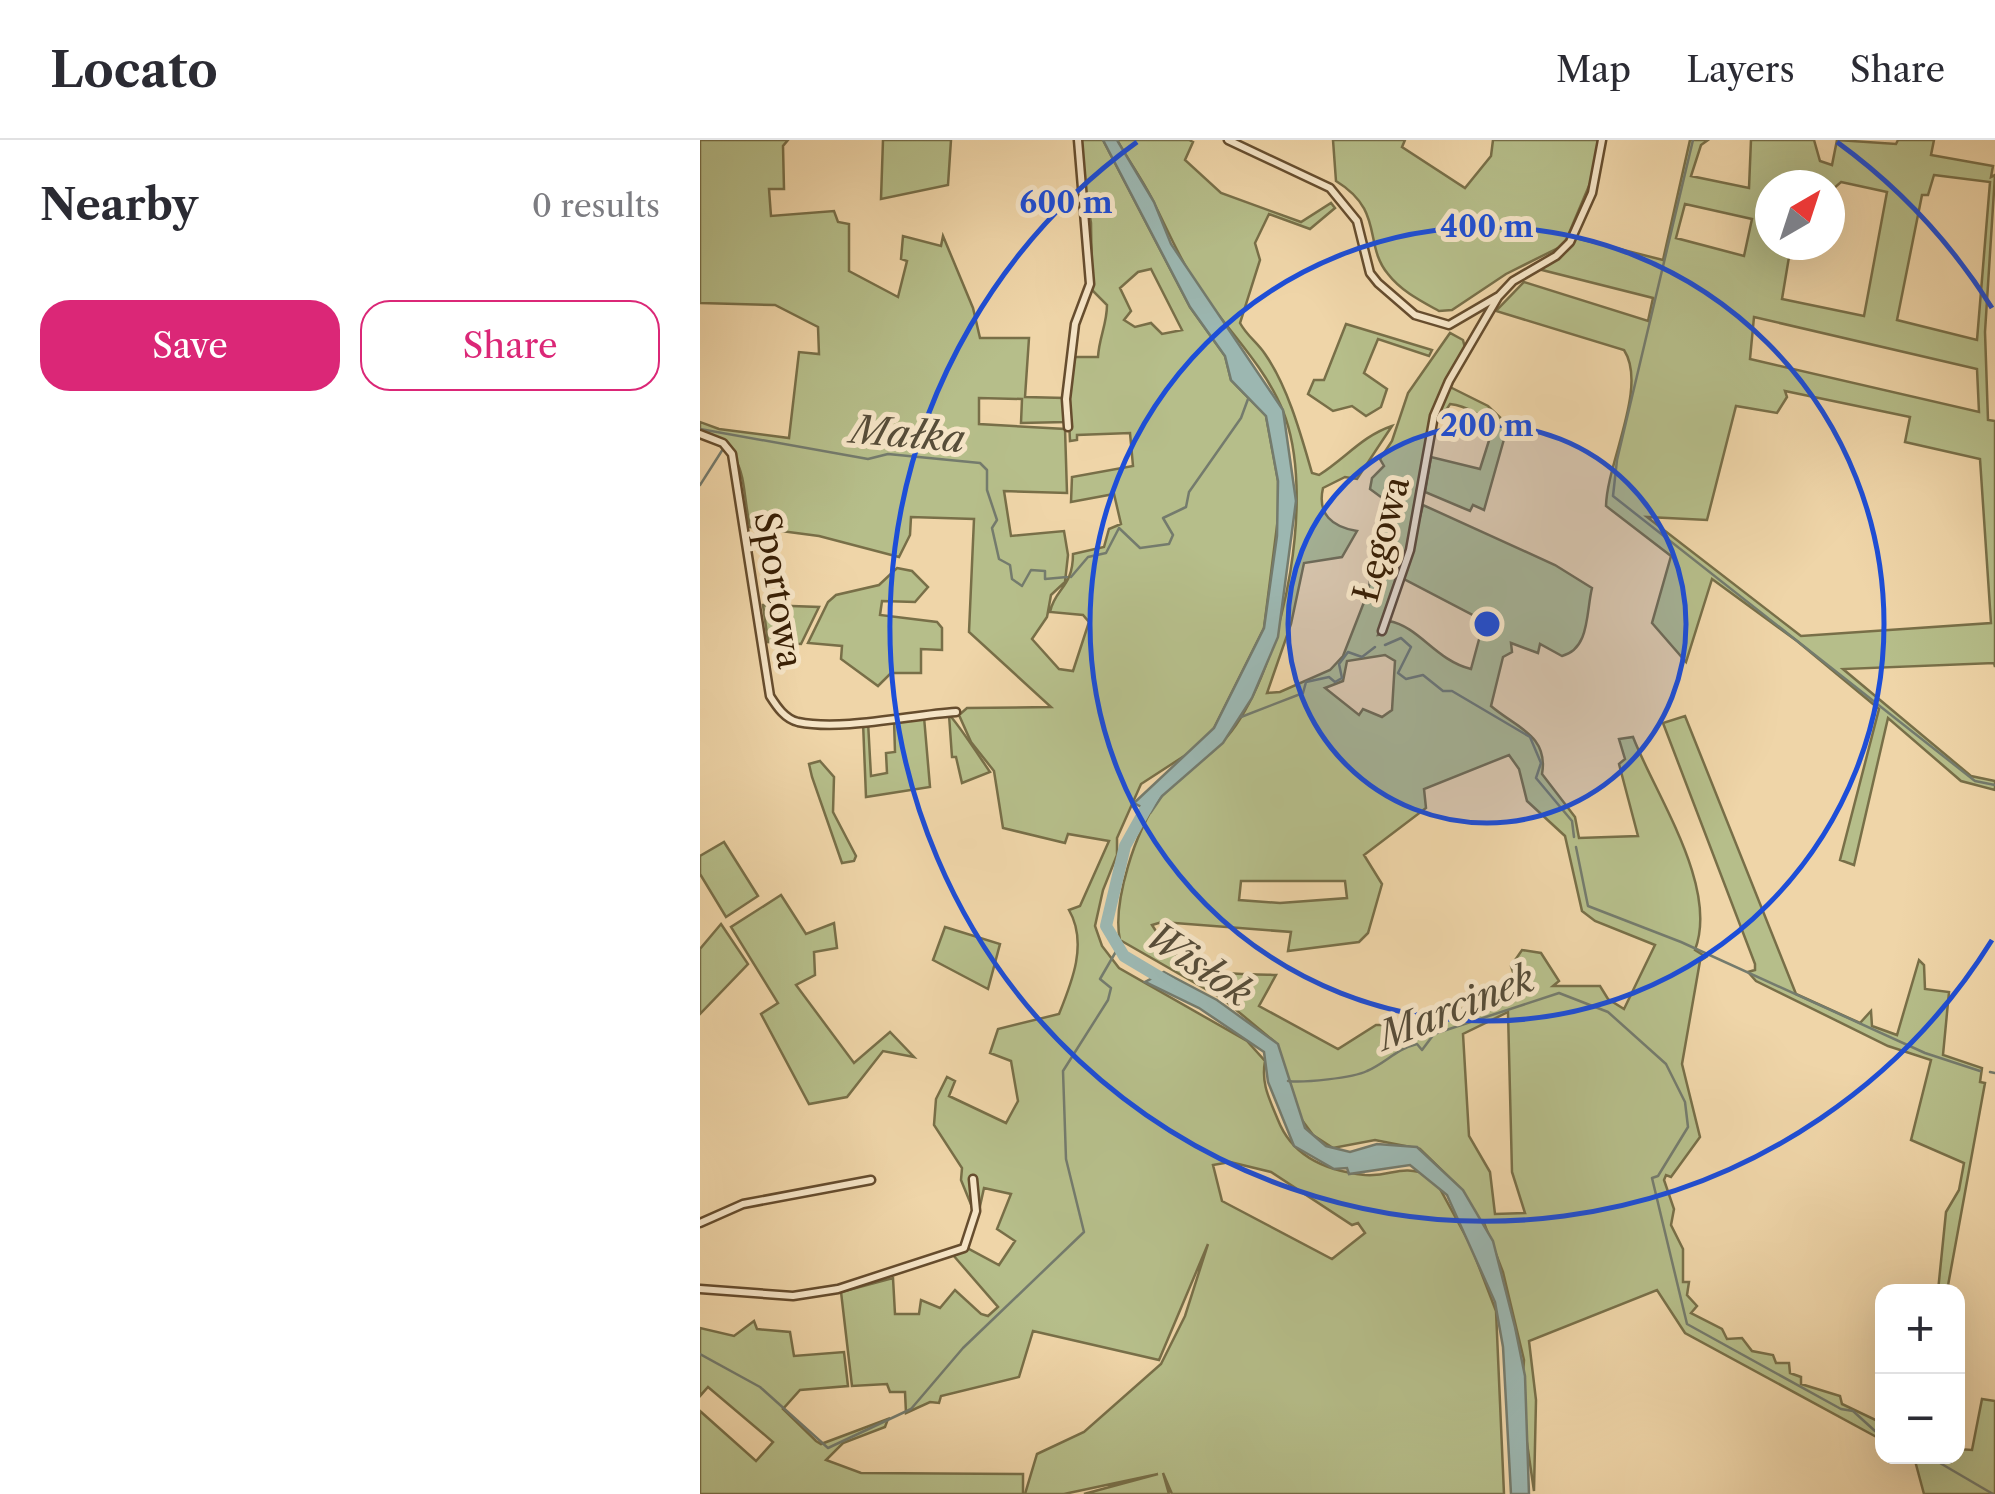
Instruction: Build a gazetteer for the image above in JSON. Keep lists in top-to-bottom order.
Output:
{
  "streets": {
    "street": ["Łęgowa", "Sportowa"]
  },
  "water": ["Małka", "Wisłok", "Marcinek"],
  "north": "top right",
  "page": {
    "header": "Locato",
    "nav": ["Map", "Layers", "Share"],
    "heading": ["Nearby", "0 results"],
    "buttons": ["Save", "Share"],
    "map_buttons": ["+", "−"]
  },
  "rings": ["600 m", "400 m", "200 m"]
}
